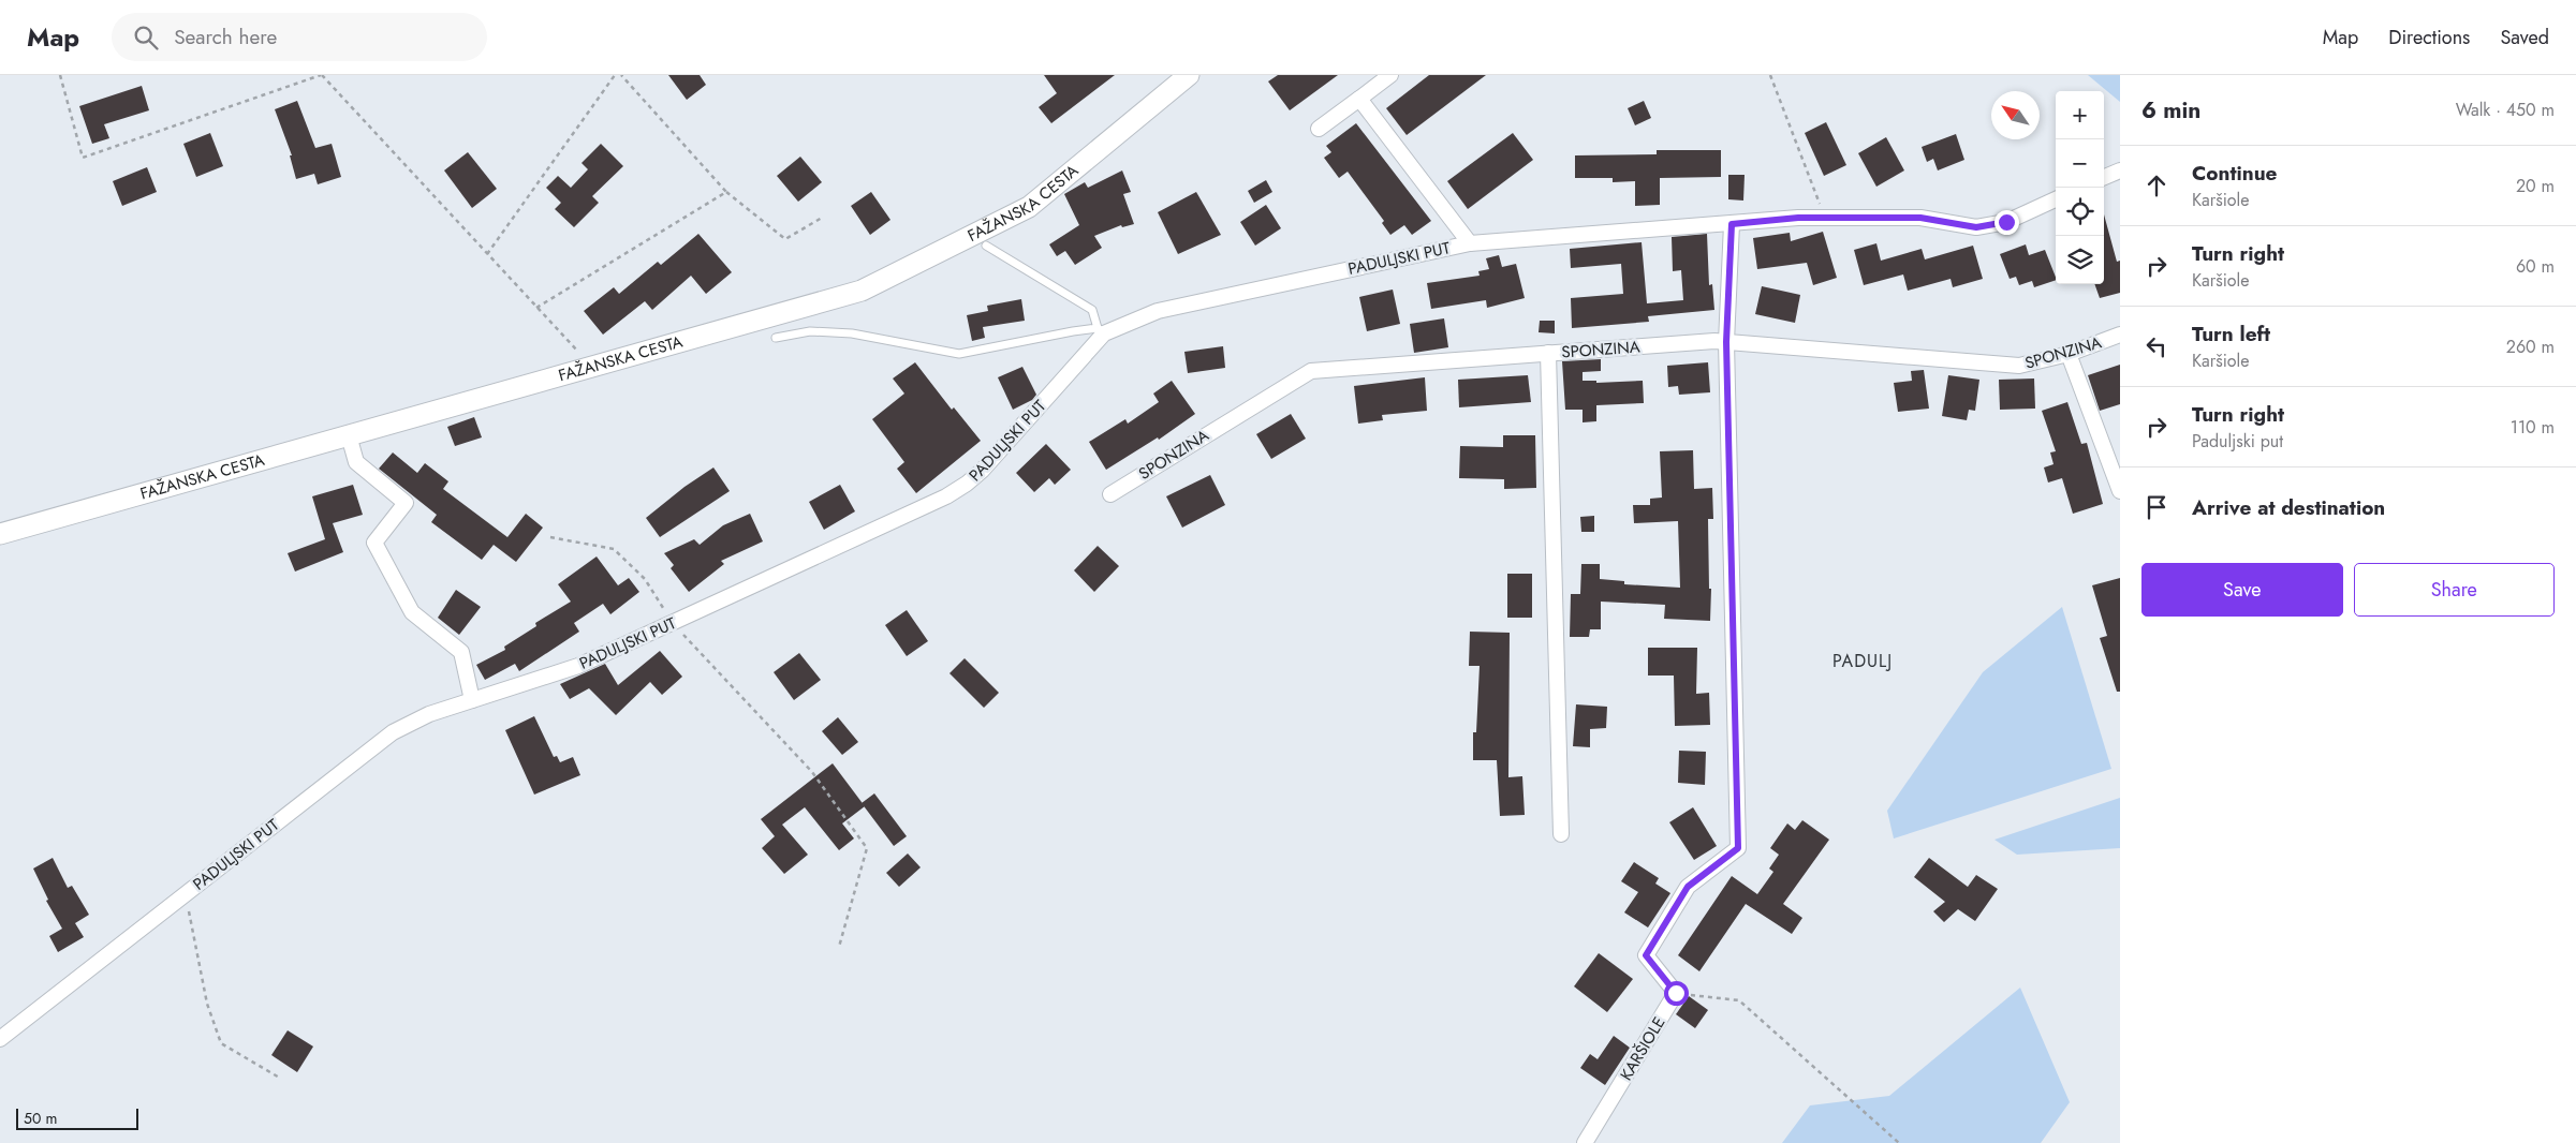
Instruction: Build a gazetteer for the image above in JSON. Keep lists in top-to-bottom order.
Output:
{
  "streets": {
    "main road": ["FAŽANSKA CESTA"],
    "street": ["PADULJSKI PUT", "SPONZINA", "KARŠIOLE"]
  },
  "districts": ["PADULJ"],
  "scale_bar": "50 m",
  "north": "top left",
  "page": {
    "header": "Map",
    "search": "Search here",
    "nav": ["Map", "Directions", "Saved"],
    "heading": ["6 min", "Walk · 450 m"],
    "map_buttons": ["+", "−"],
    "list": [
      ["Continue", "Karšiole", "20 m"],
      ["Turn right", "Karšiole", "60 m"],
      ["Turn left", "Karšiole", "260 m"],
      ["Turn right", "Paduljski put", "110 m"],
      "Arrive at destination"
    ],
    "buttons": ["Save", "Share"],
    "scale": "50 m"
  }
}
